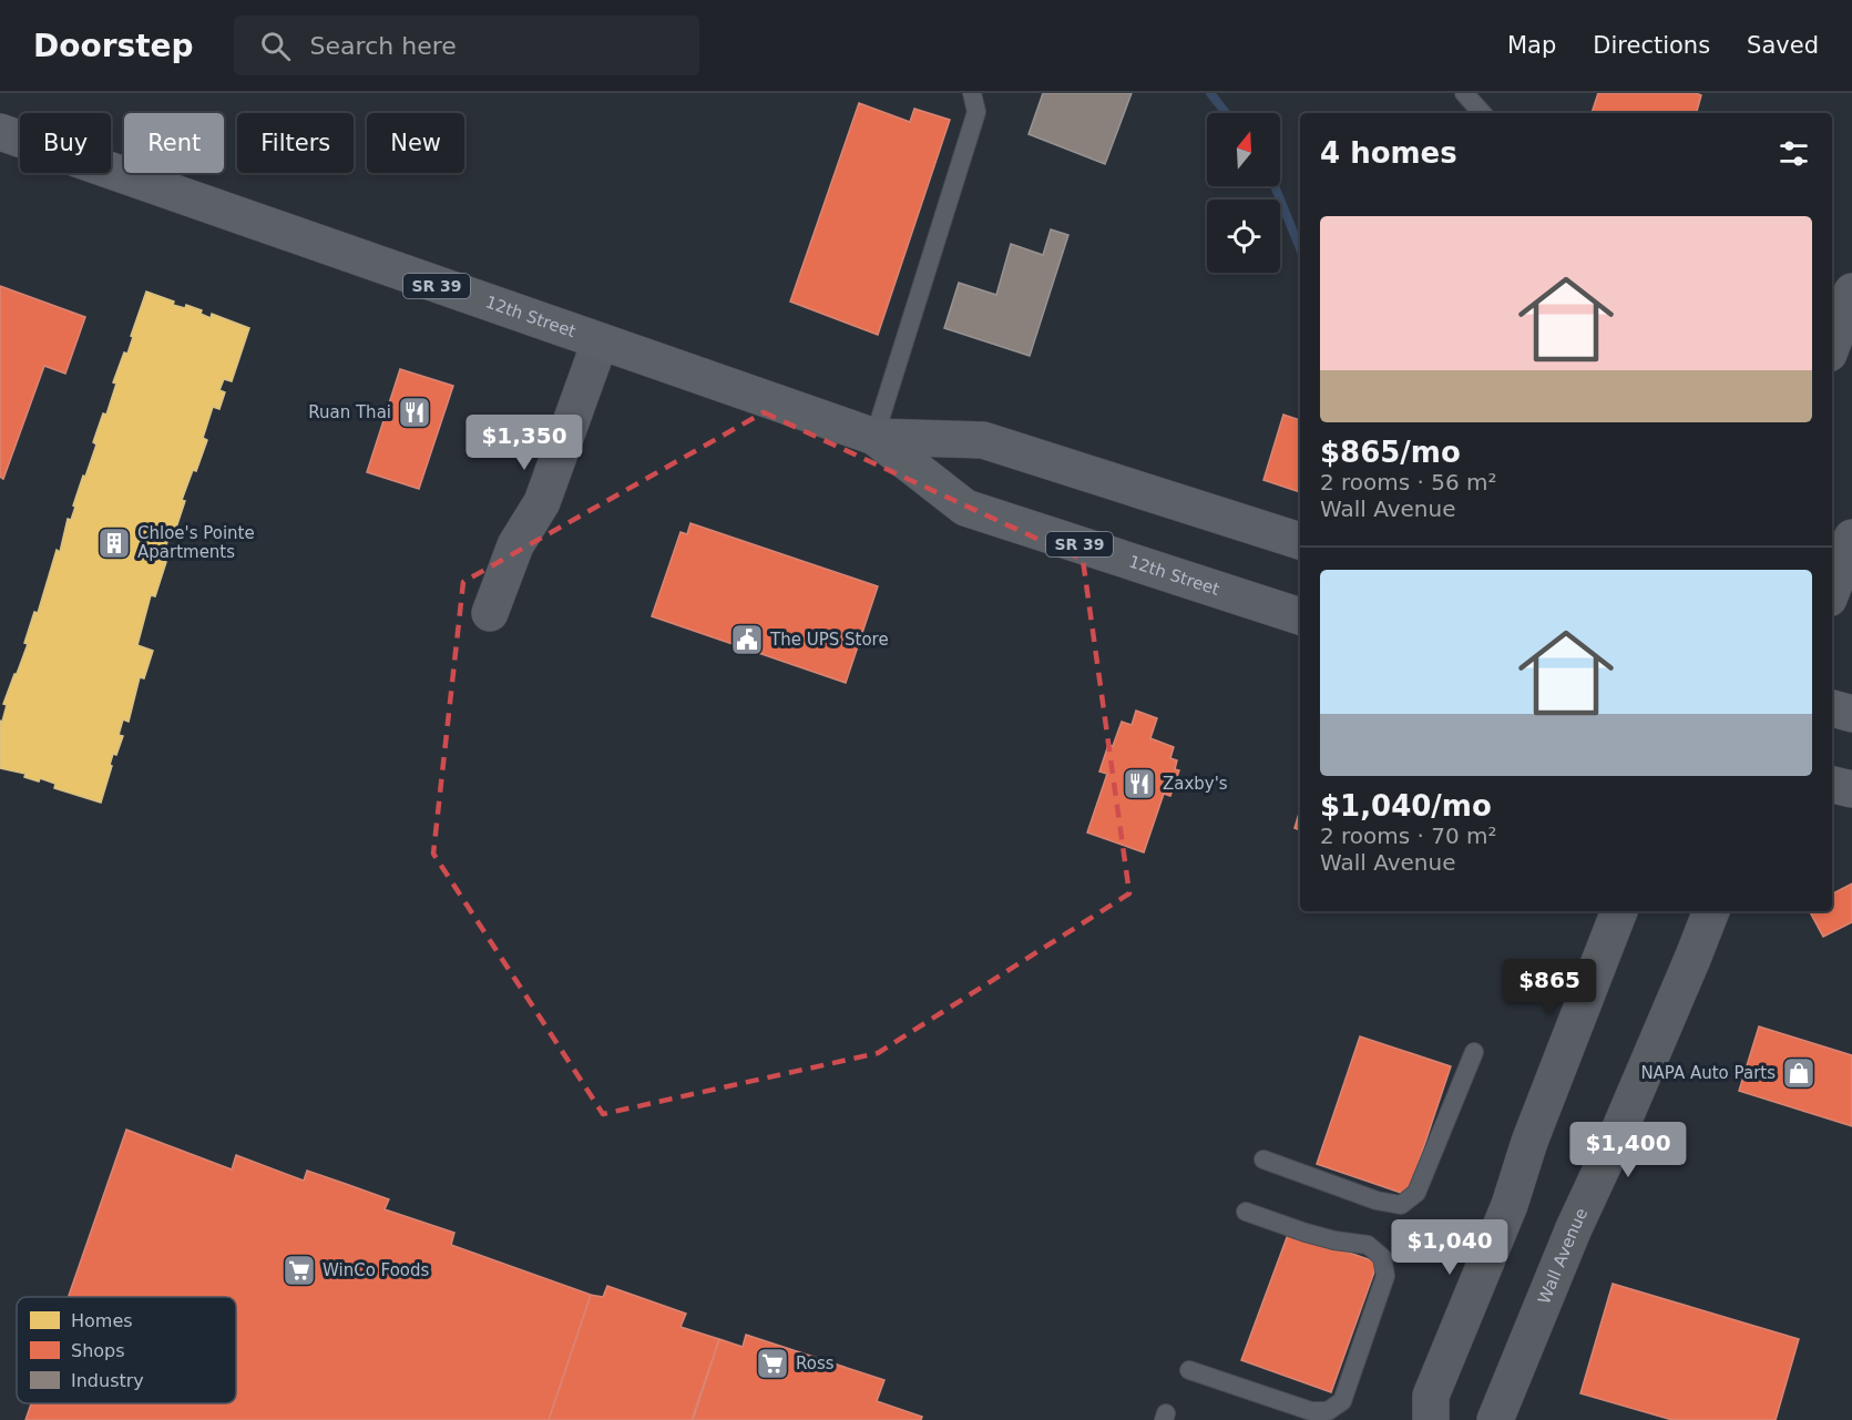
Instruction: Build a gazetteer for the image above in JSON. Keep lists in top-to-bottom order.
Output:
{
  "streets": {
    "main road": ["SR 39", "12th Street", "Wall Avenue"]
  },
  "places": {
    "restaurant": ["Ruan Thai", "Zaxby's"],
    "building": ["Chloe's Pointe Apartments"],
    "public building": ["The UPS Store"],
    "shop": ["NAPA Auto Parts"],
    "supermarket": ["WinCo Foods", "Ross"]
  },
  "legend": ["Homes", "Shops", "Industry"],
  "north": "top",
  "page": {
    "header": "Doorstep",
    "search": "Search here",
    "nav": ["Map", "Directions", "Saved"],
    "chip": [
      "Buy",
      "Rent",
      "Filters",
      "New"
    ],
    "heading": "4 homes",
    "list": [
      {
        "name": "$865/mo",
        "note": "2 rooms · 56 m² · Wall Avenue"
      },
      {
        "name": "$1,040/mo",
        "note": "2 rooms · 70 m² · Wall Avenue"
      }
    ],
    "price": [
      "$1,350",
      "$865",
      "$1,400",
      "$1,040"
    ]
  }
}
